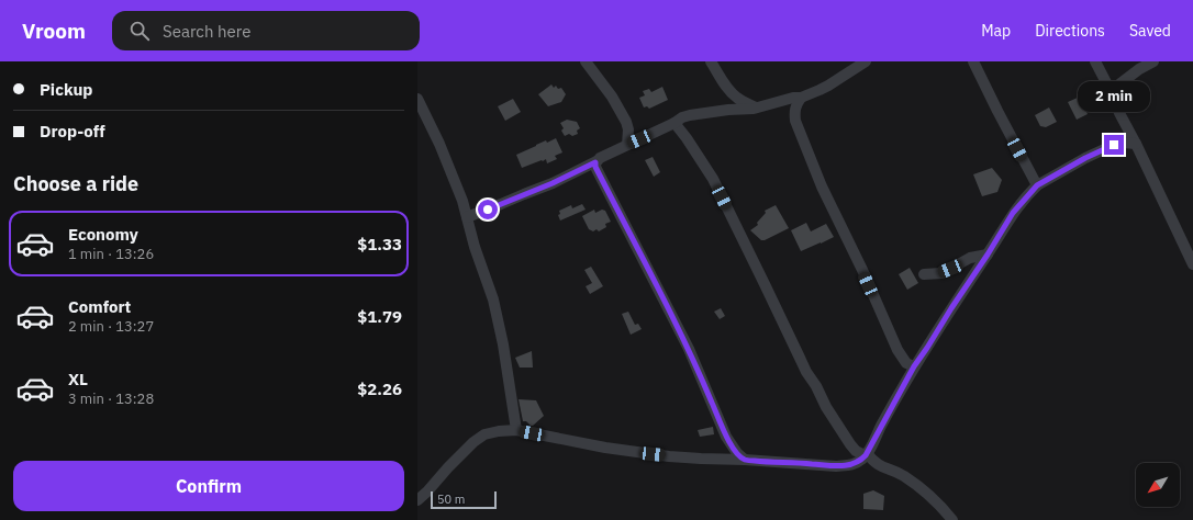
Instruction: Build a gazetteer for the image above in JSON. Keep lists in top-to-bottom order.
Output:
{
  "scale_bar": "50 m",
  "north": "bottom left",
  "page": {
    "header": "Vroom",
    "search": "Search here",
    "nav": ["Map", "Directions", "Saved"],
    "banner": ["Pickup", "Drop-off"],
    "bubble": "2 min",
    "heading": "Choose a ride",
    "list": [
      {
        "name": "Economy",
        "note": "1 min · 13:26",
        "value": "$1.33"
      },
      {
        "name": "Comfort",
        "note": "2 min · 13:27",
        "value": "$1.79"
      },
      {
        "name": "XL",
        "note": "3 min · 13:28",
        "value": "$2.26"
      }
    ],
    "buttons": "Confirm",
    "scale": "50 m"
  }
}
